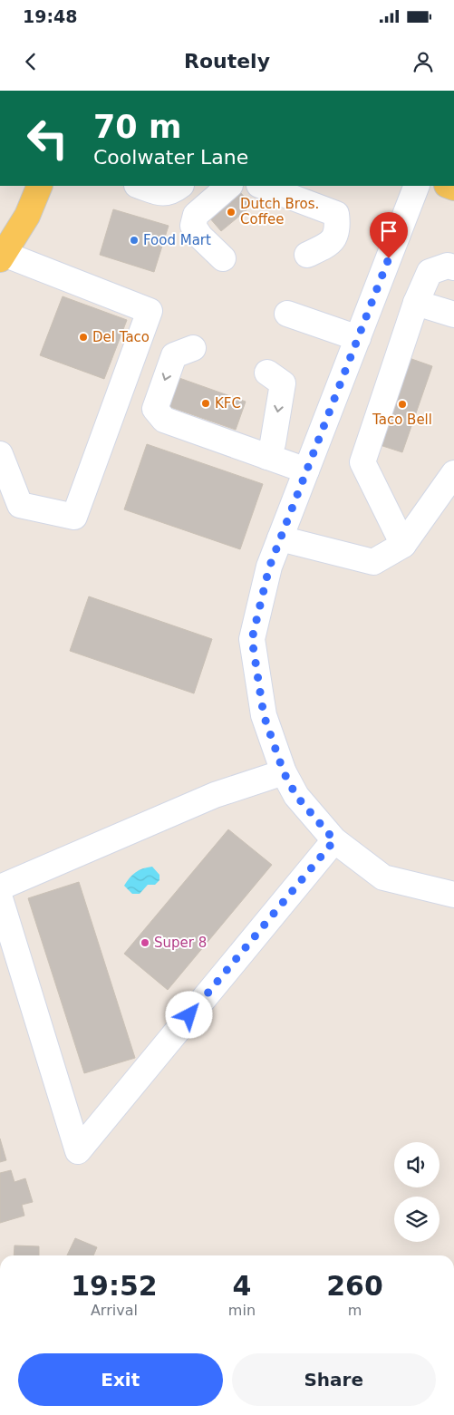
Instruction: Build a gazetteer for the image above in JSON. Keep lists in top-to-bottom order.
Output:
{
  "places": [
    "Dutch Bros. Coffee",
    "Food Mart",
    "Del Taco",
    "KFC",
    "Taco Bell",
    "Super 8"
  ],
  "page": {
    "status": "19:48",
    "header": "Routely",
    "turn": ["70 m", "Coolwater Lane"],
    "eta": [
      "19:52",
      "Arrival",
      "4",
      "min",
      "260",
      "m"
    ],
    "buttons": ["Exit", "Share"]
  }
}
